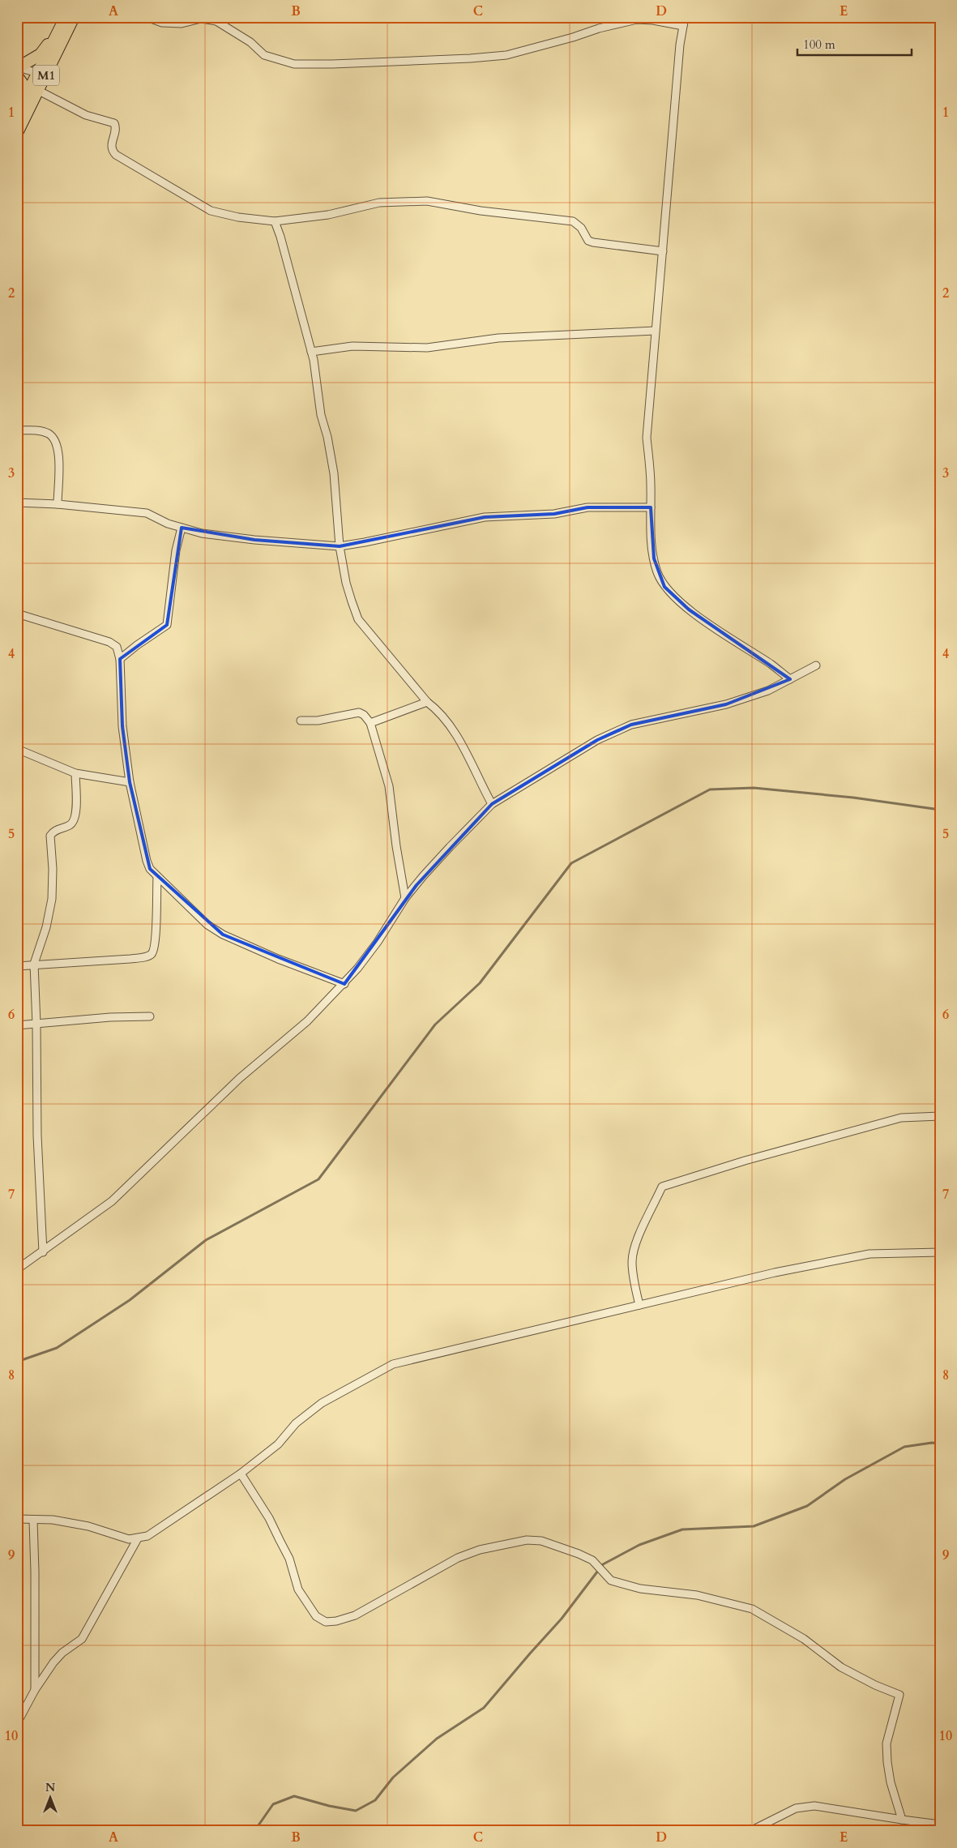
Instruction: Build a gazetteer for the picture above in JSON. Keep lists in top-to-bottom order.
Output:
{
  "streets": {
    "highway": ["M1"]
  },
  "scale_bar": "100 m",
  "north": "top",
  "grid": {
    "columns": [
      "A",
      "B",
      "C",
      "D",
      "E"
    ],
    "rows": [
      "1",
      "2",
      "3",
      "4",
      "5",
      "6",
      "7",
      "8",
      "9",
      "10"
    ]
  }
}
